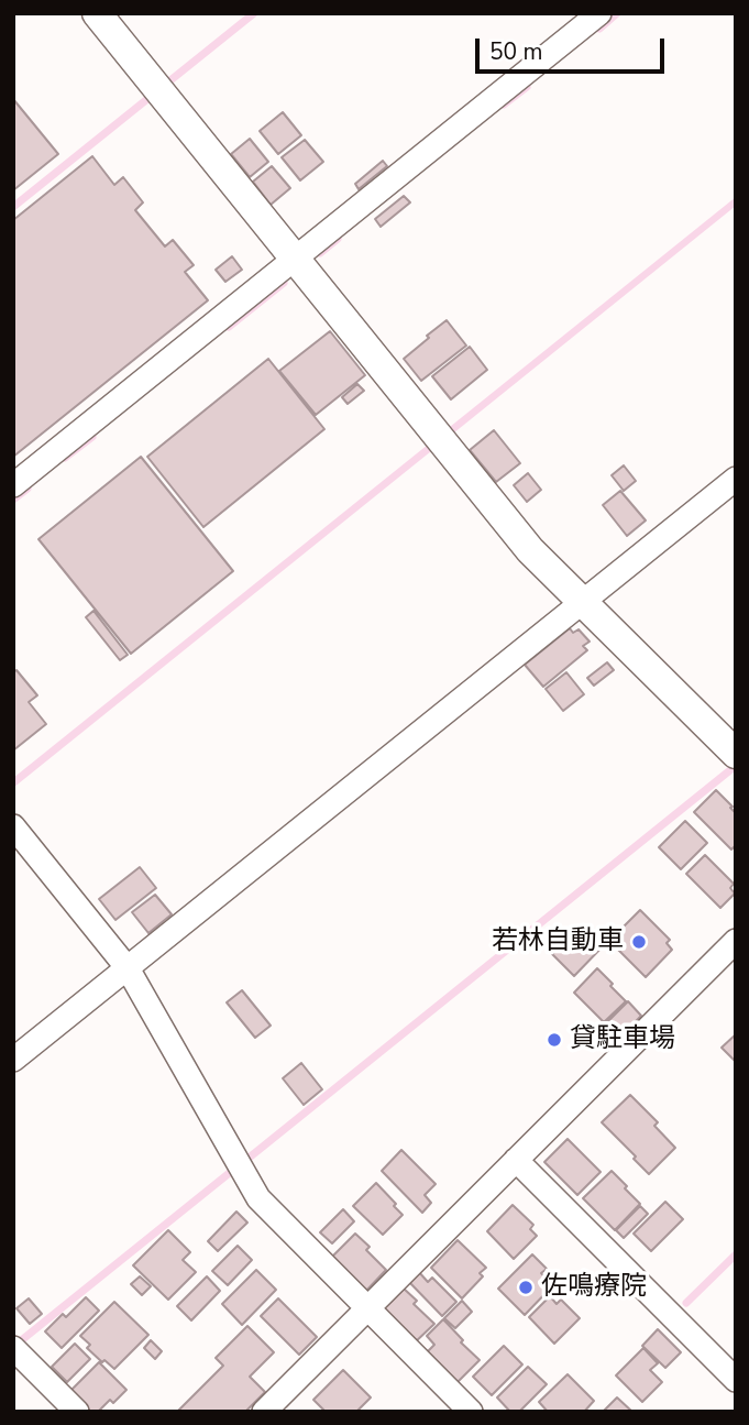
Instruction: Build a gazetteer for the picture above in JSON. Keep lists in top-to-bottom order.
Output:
{
  "places": ["若林自動車", "貸駐車場", "佐鳴療院"],
  "scale_bar": "50 m"
}
